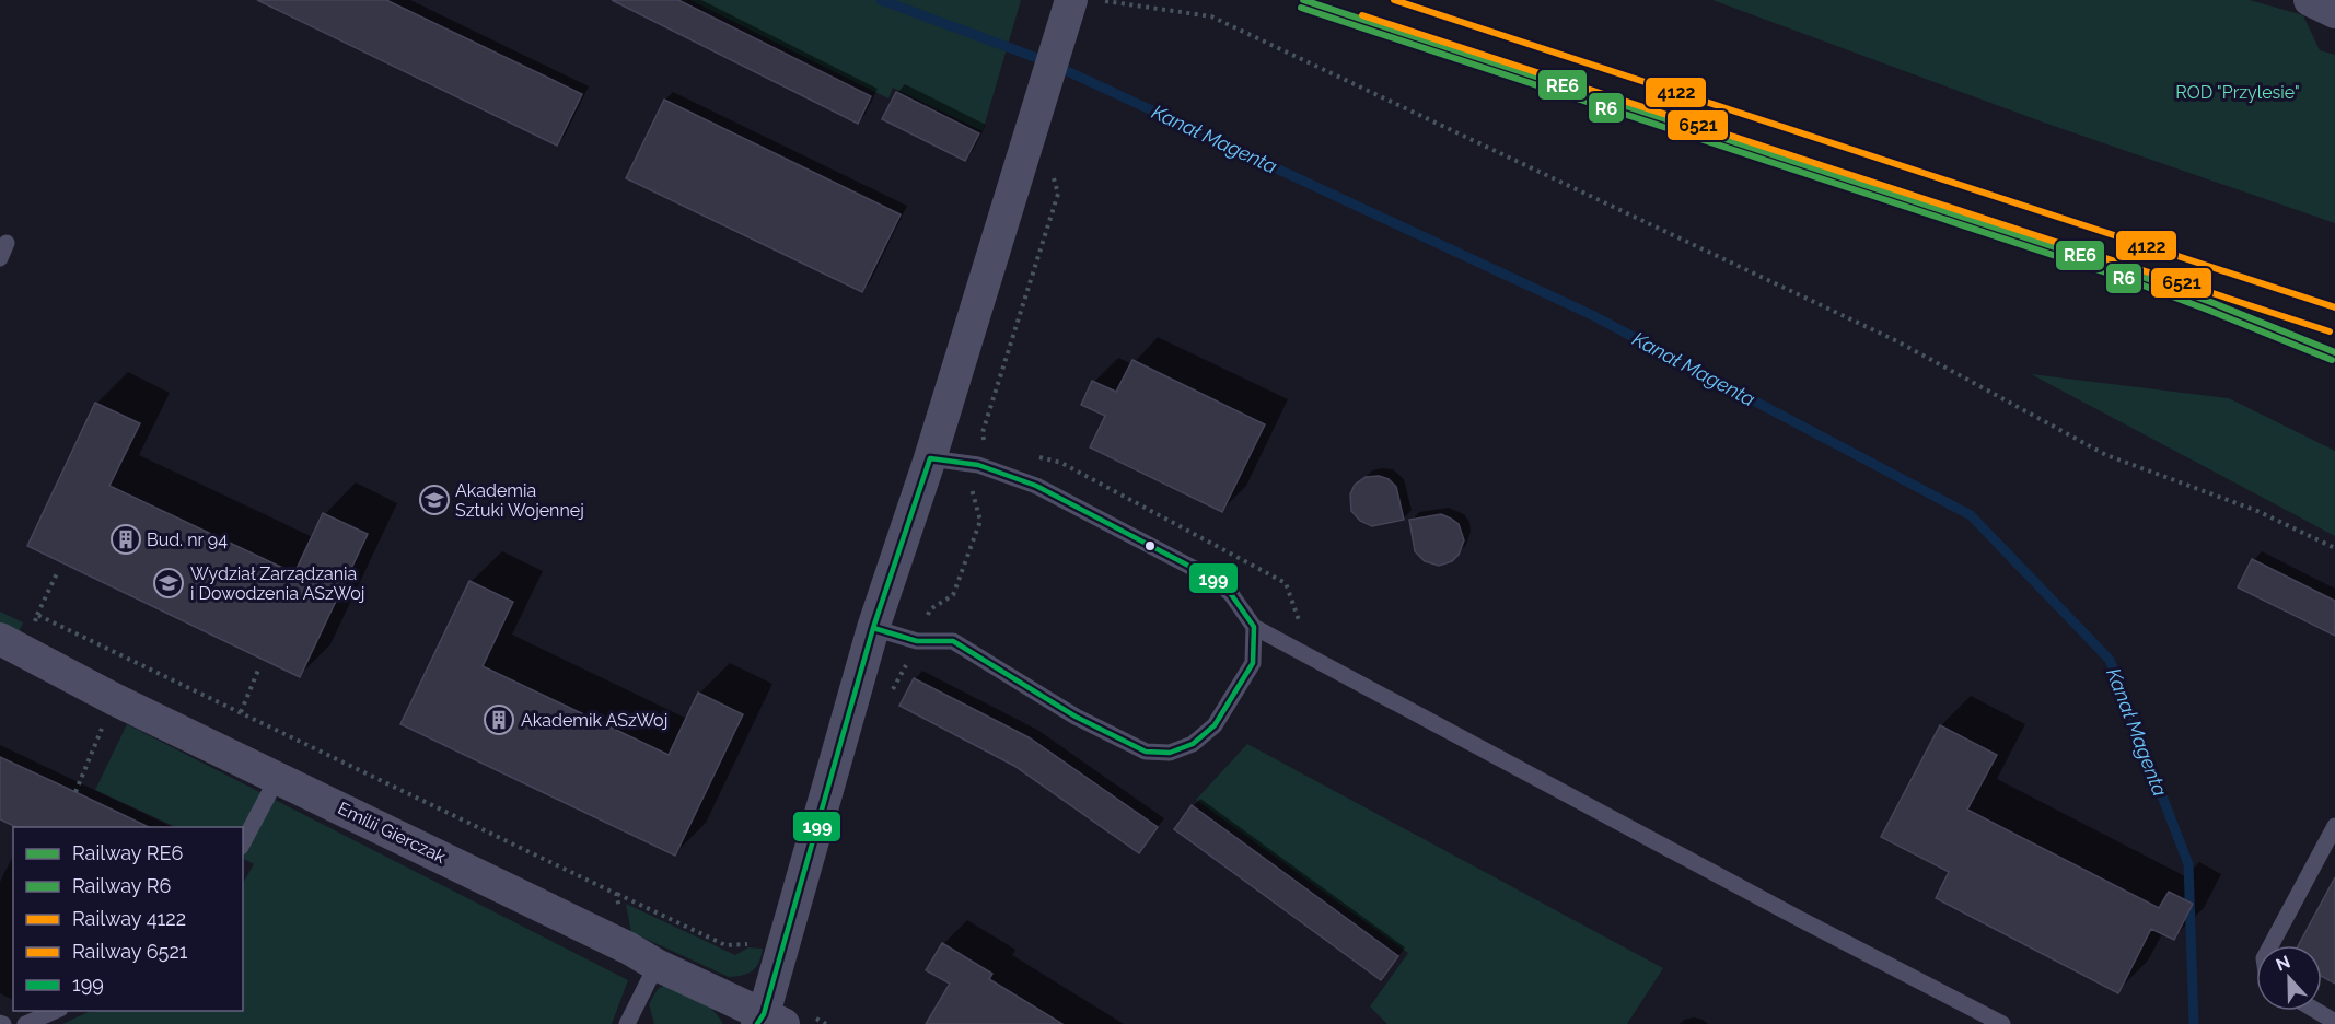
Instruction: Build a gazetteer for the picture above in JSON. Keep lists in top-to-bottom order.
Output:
{
  "streets": {
    "street": ["Emilii Gierczak"]
  },
  "water": ["Kanał Magenta"],
  "parks": ["ROD \"Przylesie\""],
  "places": {
    "school or university": ["Akademia Sztuki Wojennej", "Wydział Zarządzania i Dowodzenia ASzWoj"],
    "building": ["Bud. nr 94", "Akademik ASzWoj"]
  },
  "lines": [
    "rail line RE6",
    "rail line 4122",
    "rail line R6",
    "rail line 6521",
    "transit line 199"
  ],
  "legend": [
    "Railway RE6",
    "Railway R6",
    "Railway 4122",
    "Railway 6521",
    "199"
  ],
  "north": "top"
}
